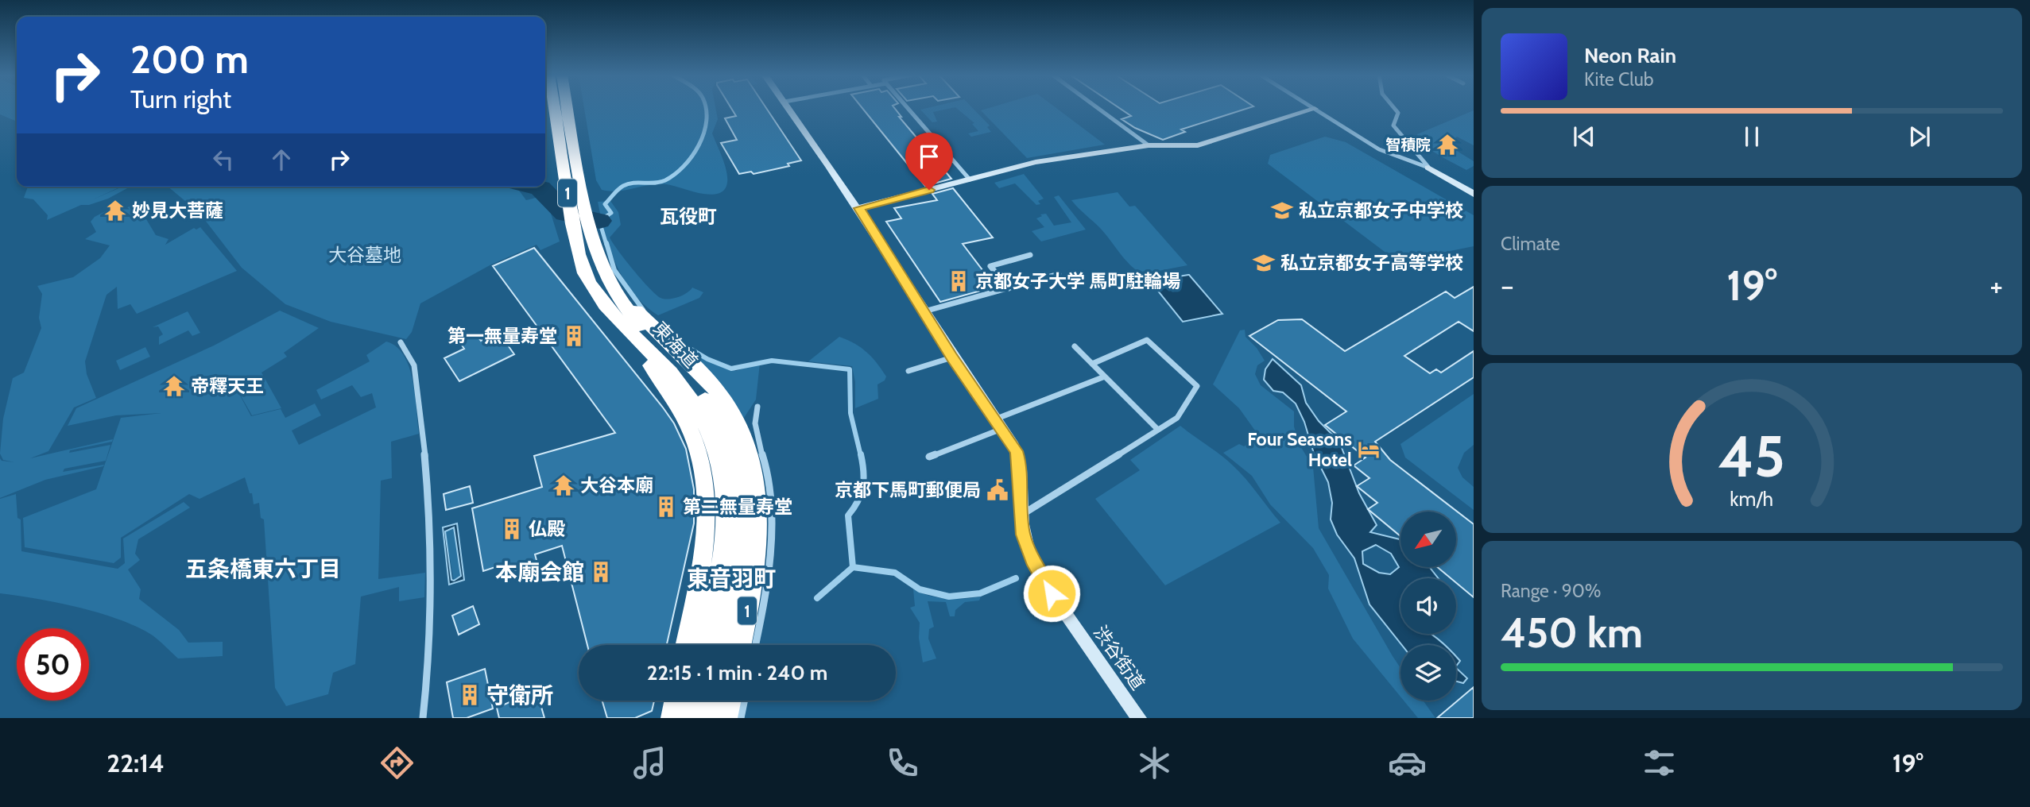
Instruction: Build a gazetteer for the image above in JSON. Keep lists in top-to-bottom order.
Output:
{
  "streets": {
    "highway": ["1", "東海道"],
    "main road": ["渋谷街道"]
  },
  "crossings": [
    ["1", "東海道"]
  ],
  "districts": ["瓦役町", "五条橋東六丁目", "東音羽町"],
  "parks": ["大谷墓地"],
  "places": {
    "temple": [
      "智積院",
      "妙見大菩薩",
      "帝釋天王",
      "大谷本廟"
    ],
    "school or university": ["私立京都女子中学校", "私立京都女子高等学校"],
    "building": [
      "京都女子大学 馬町駐輪場",
      "第一無量寿堂",
      "第二無量寿堂",
      "仏殿",
      "本廟会館",
      "守衛所"
    ],
    "hotel": ["Four Seasons Hotel"],
    "public building": ["京都下馬町郵便局"]
  },
  "north": "bottom left",
  "page": {
    "turn": ["200 m", "Turn right"],
    "song": ["Neon Rain", "Kite Club"],
    "tile": [
      "Climate",
      ["Range · 90%", "450 km"]
    ],
    "heat": ["−", "19°", "+"],
    "limit": "50",
    "trip": "22:15 · 1 min · 240 m",
    "tabs": ["22:14", "19°"],
    "gauge": ["45", "km/h"]
  }
}
